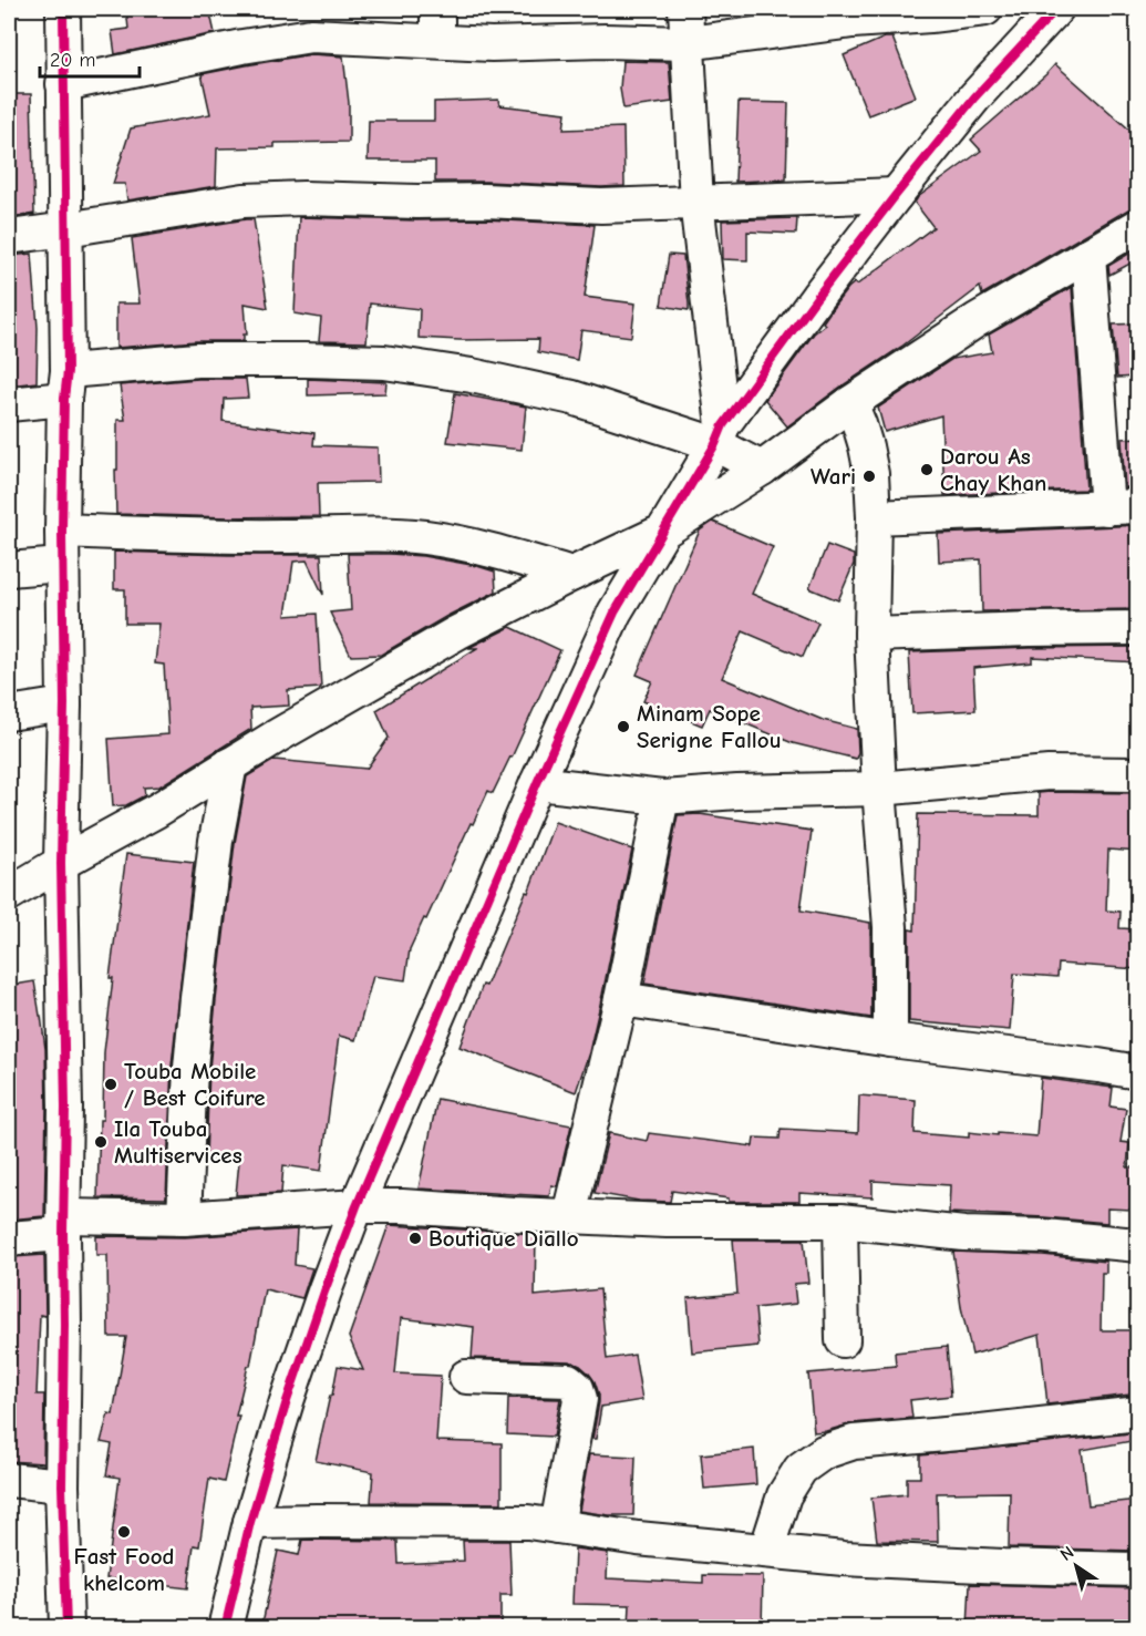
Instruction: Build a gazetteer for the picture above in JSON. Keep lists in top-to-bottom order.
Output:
{
  "places": [
    "Darou As Chay Khan",
    "Wari",
    "Minam Sope Serigne Fallou",
    "Touba Mobile / Best Coifure",
    "Ila Touba Multiservices",
    "Boutique Diallo",
    "Fast Food khelcom"
  ],
  "scale_bar": "20 m",
  "north": "top left"
}
